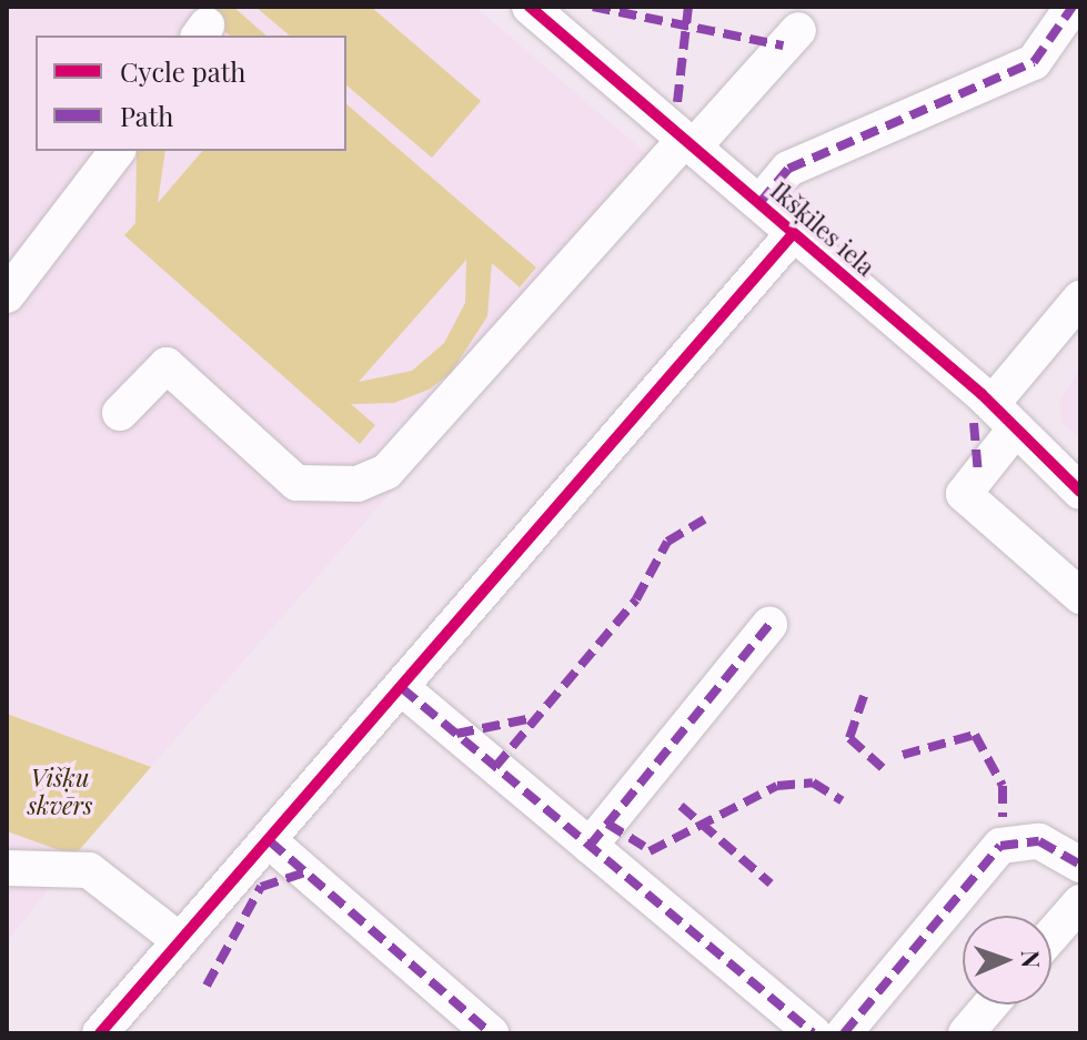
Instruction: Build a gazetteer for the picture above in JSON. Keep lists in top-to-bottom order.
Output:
{
  "streets": {
    "street": ["Ikšķiles iela"]
  },
  "parks": ["Višķu skvērs"],
  "legend": ["Cycle path", "Path"],
  "north": "right"
}
